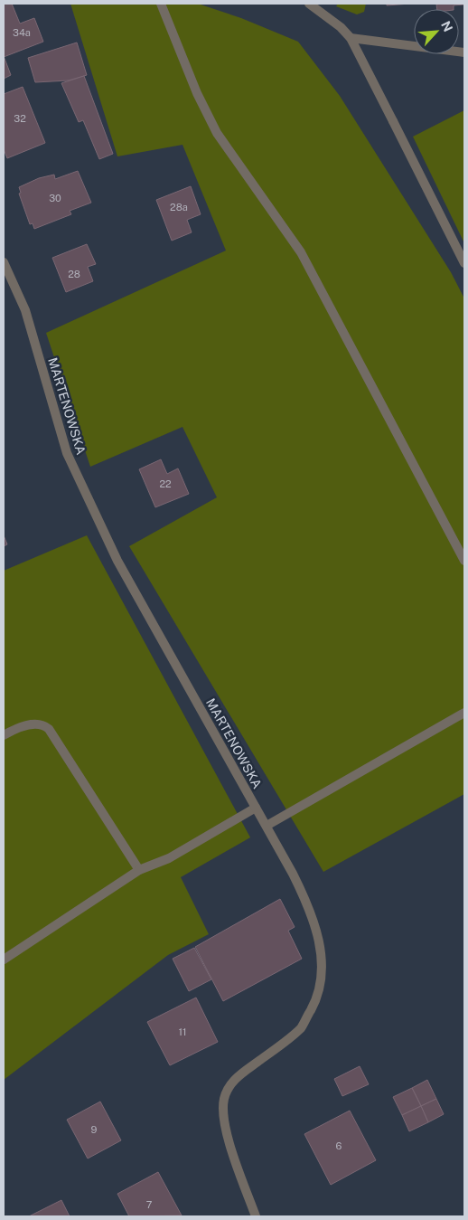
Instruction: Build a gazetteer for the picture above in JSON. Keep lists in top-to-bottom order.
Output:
{
  "streets": {
    "street": ["MARTENOWSKA"]
  },
  "house_numbers": [
    "34a",
    "32",
    "30",
    "28a",
    "28",
    "22",
    "11",
    "9",
    "6",
    "7"
  ],
  "north": "top right"
}
